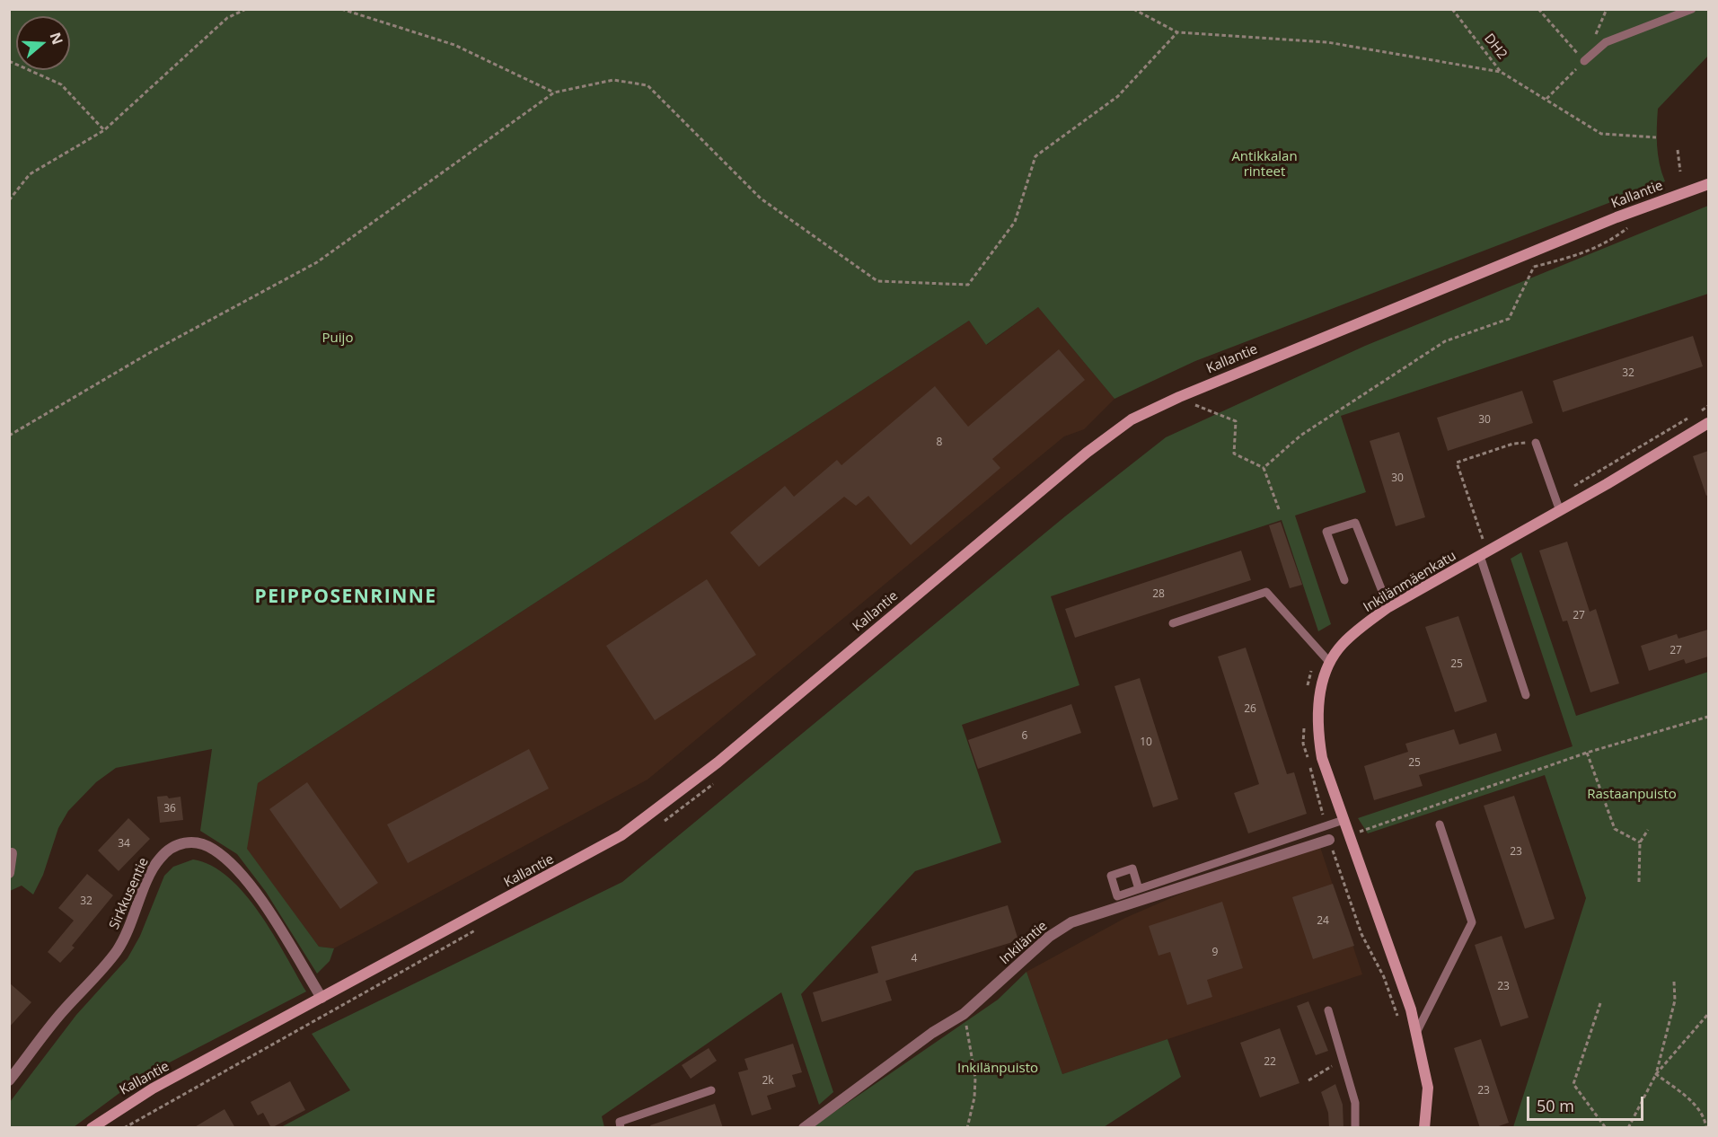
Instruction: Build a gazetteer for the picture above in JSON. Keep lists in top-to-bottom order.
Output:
{
  "streets": {
    "main road": ["Kallantie", "Inkilänmäenkatu"],
    "street": ["Sirkkusentie", "Inkiläntie"],
    "path": ["DH2"]
  },
  "crossings": [
    ["Kallantie", "Sirkkusentie"]
  ],
  "districts": ["PEIPPOSENRINNE"],
  "parks": [
    "Antikkalan rinteet",
    "Puijo",
    "Rastaanpuisto",
    "Inkilänpuisto"
  ],
  "house_numbers": [
    "32",
    "30",
    "8",
    "30",
    "28",
    "27",
    "27",
    "25",
    "26",
    "6",
    "10",
    "25",
    "36",
    "34",
    "23",
    "32",
    "24",
    "9",
    "4",
    "23",
    "22",
    "2k",
    "23"
  ],
  "scale_bar": "50 m",
  "north": "right"
}
